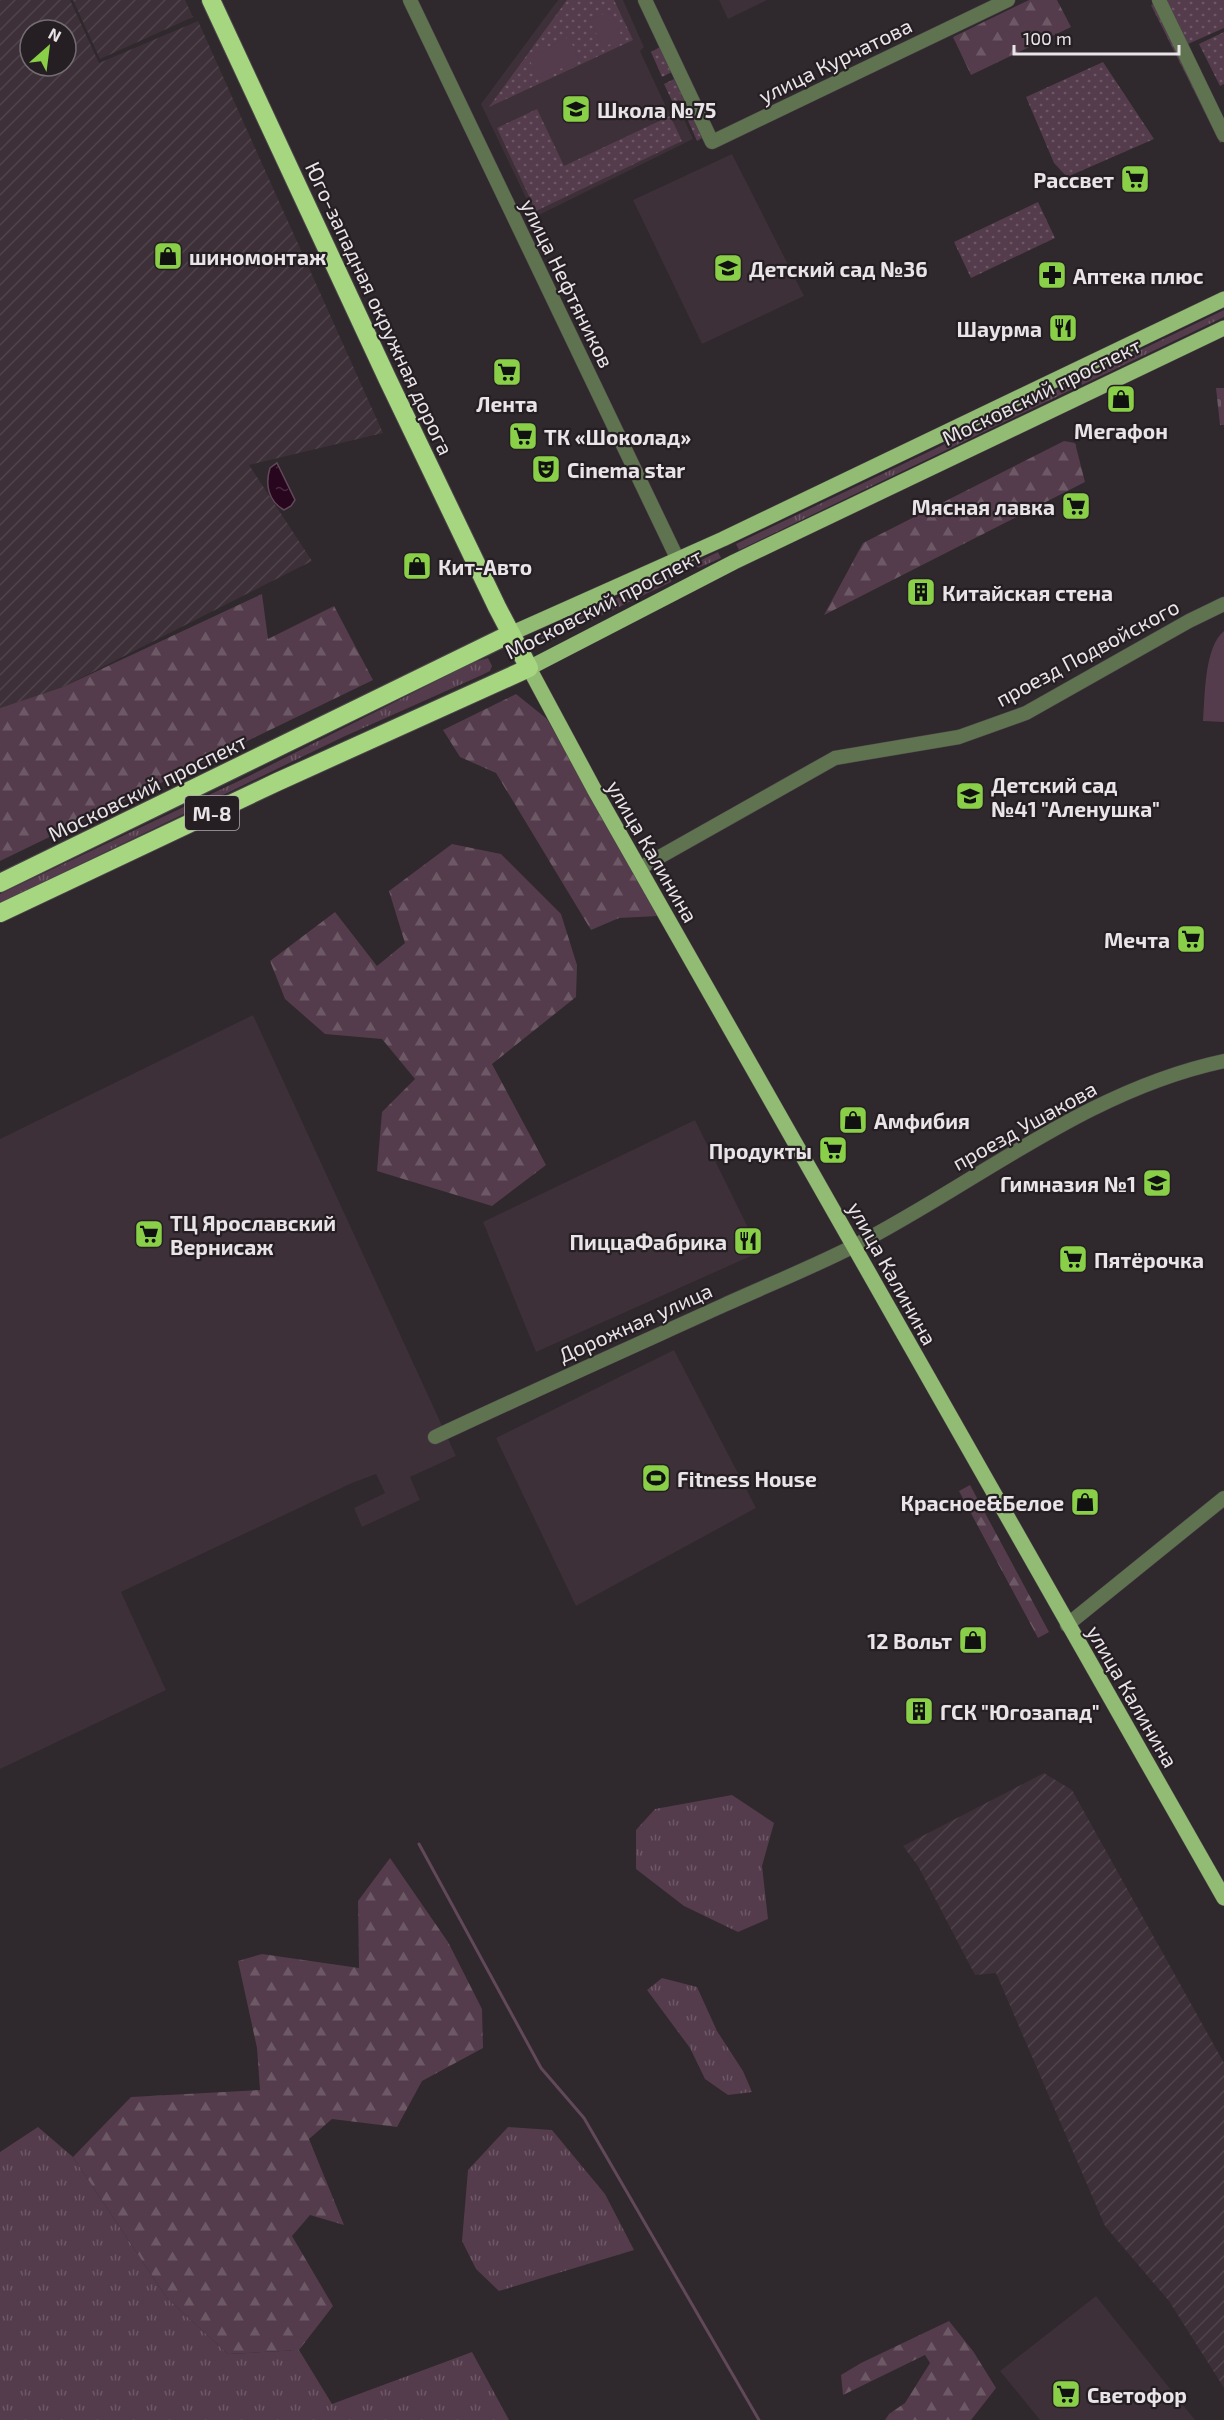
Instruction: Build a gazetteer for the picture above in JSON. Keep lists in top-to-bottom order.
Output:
{
  "streets": {
    "highway": ["Юго-западная окружная дорога", "Московский проспект", "М-8"],
    "main road": ["улица Нефтяников", "улица Калинина"],
    "street": [
      "улица Курчатова",
      "проезд Подвойского",
      "проезд Ушакова",
      "Дорожная улица"
    ]
  },
  "crossings": [
    ["улица Нефтяников", "Московский проспект"],
    ["Юго-западная окружная дорога", "Московский проспект"],
    ["Юго-западная окружная дорога", "улица Калинина"],
    ["Московский проспект", "улица Калинина"],
    ["проезд Подвойского", "улица Калинина"],
    ["улица Калинина", "проезд Ушакова"],
    ["улица Калинина", "Дорожная улица"],
    ["проезд Ушакова", "Дорожная улица"]
  ],
  "places": {
    "school or university": [
      "Школа №75",
      "Детский сад №36",
      "Детский сад №41 \"Аленушка\"",
      "Гимназия №1"
    ],
    "supermarket": [
      "Рассвет",
      "Лента",
      "ТК «Шоколад»",
      "Мясная лавка",
      "Мечта",
      "Продукты",
      "ТЦ Ярославский Вернисаж",
      "Пятёрочка",
      "Светофор"
    ],
    "shop": [
      "шиномонтаж",
      "Мегафон",
      "Кит-Авто",
      "Амфибия",
      "Красное&Белое",
      "12 Вольт"
    ],
    "pharmacy": ["Аптека плюс"],
    "restaurant": ["Шаурма", "ПиццаФабрика"],
    "theatre": ["Cinema star"],
    "building": ["Китайская стена", "ГСК \"Югозапад\""],
    "sports": ["Fitness House"]
  },
  "scale_bar": "100 m",
  "north": "top right"
}
